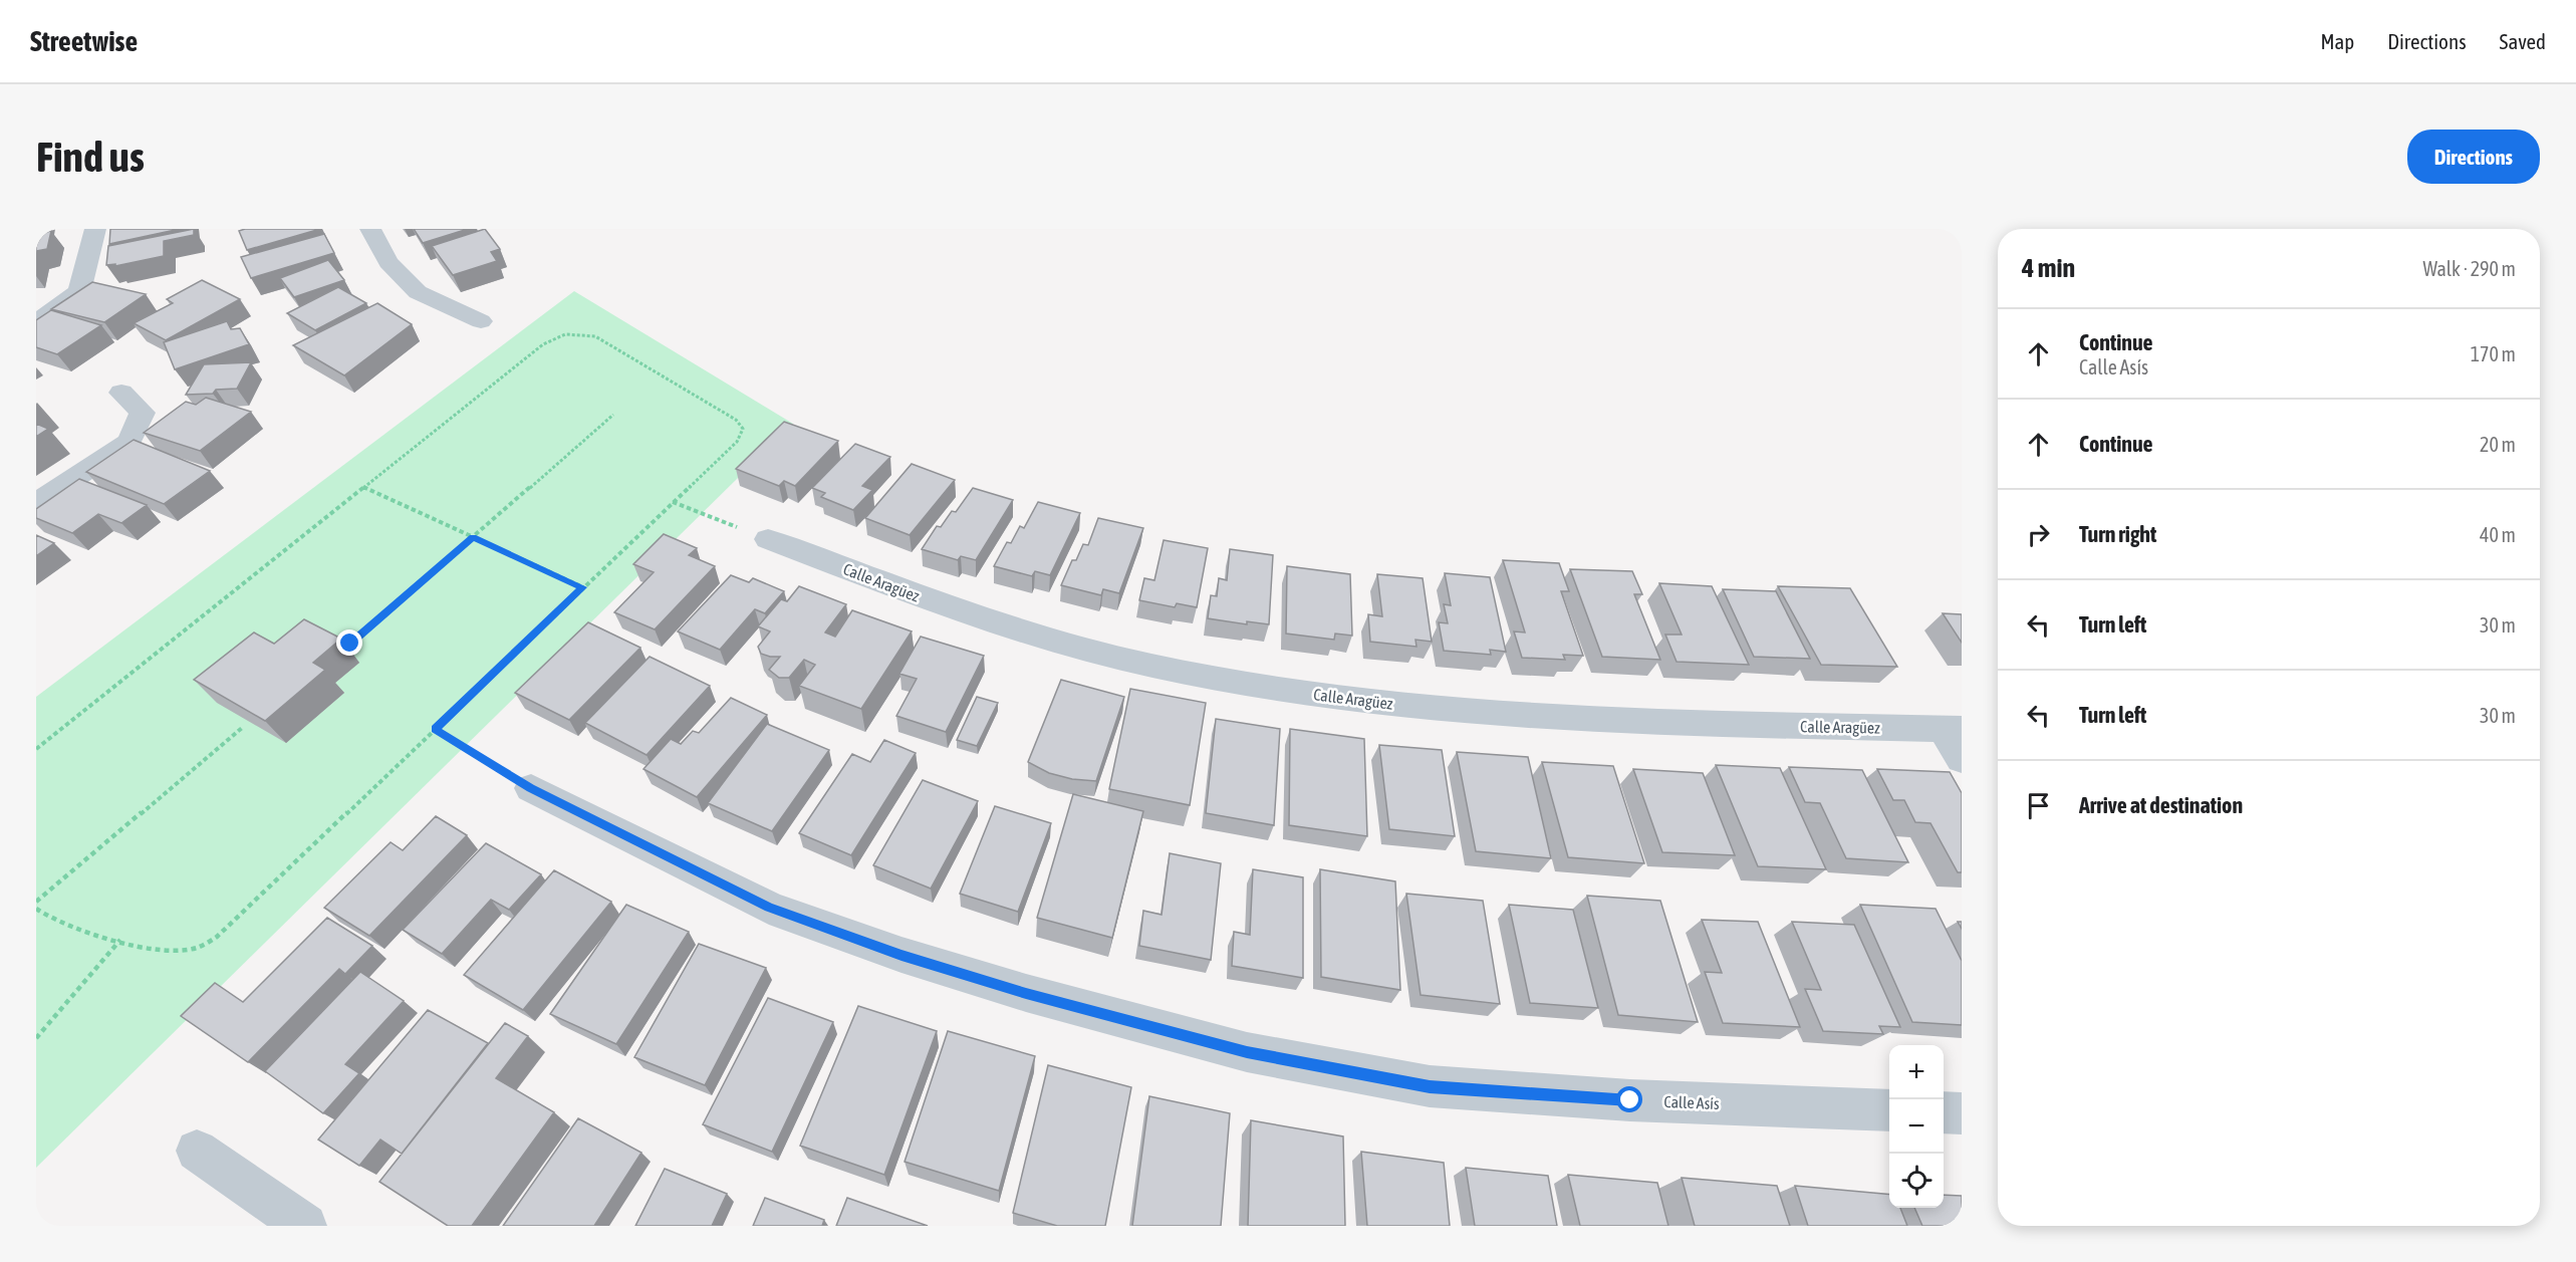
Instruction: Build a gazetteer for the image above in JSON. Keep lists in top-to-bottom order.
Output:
{
  "streets": {
    "street": ["Calle Aragüez", "Calle Asís"]
  },
  "page": {
    "header": "Streetwise",
    "nav": ["Map", "Directions", "Saved"],
    "buttons": "Directions",
    "title": "Find us",
    "heading": ["4 min", "Walk · 290 m"],
    "list": [
      ["Continue", "Calle Asís", "170 m"],
      ["Continue", "20 m"],
      ["Turn right", "40 m"],
      ["Turn left", "30 m"],
      ["Turn left", "30 m"],
      "Arrive at destination"
    ],
    "map_buttons": ["+", "−"]
  }
}
